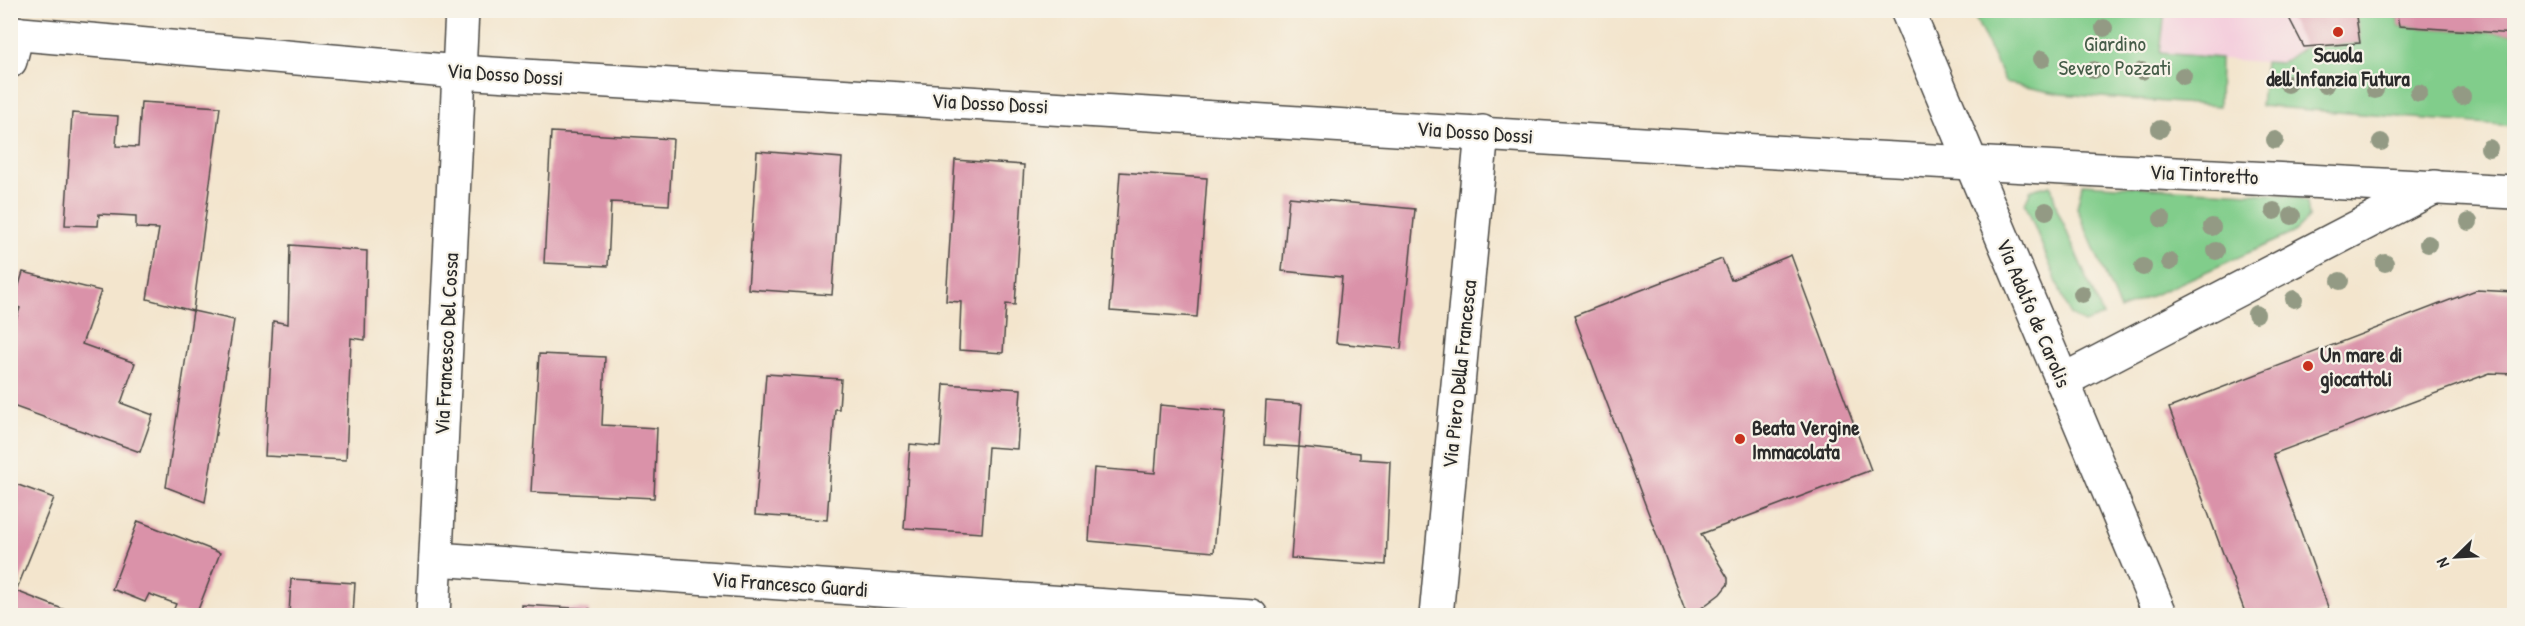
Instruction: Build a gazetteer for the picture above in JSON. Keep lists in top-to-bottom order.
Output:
{
  "streets": {
    "street": [
      "Via Dosso Dossi",
      "Via Tintoretto",
      "Via Adolfo de Carolis",
      "Via Francesco Del Cossa",
      "Via Piero Della Francesca",
      "Via Francesco Guardi"
    ]
  },
  "crossings": [
    ["Via Dosso Dossi", "Via Tintoretto"],
    ["Via Dosso Dossi", "Via Adolfo de Carolis"],
    ["Via Dosso Dossi", "Via Francesco Del Cossa"],
    ["Via Dosso Dossi", "Via Piero Della Francesca"],
    ["Via Tintoretto", "Via Adolfo de Carolis"],
    ["Via Francesco Del Cossa", "Via Francesco Guardi"]
  ],
  "parks": ["Giardino Severo Pozzati"],
  "places": ["Scuola dell'Infanzia Futura", "Un mare di giocattoli", "Beata Vergine Immacolata"],
  "north": "bottom left"
}
